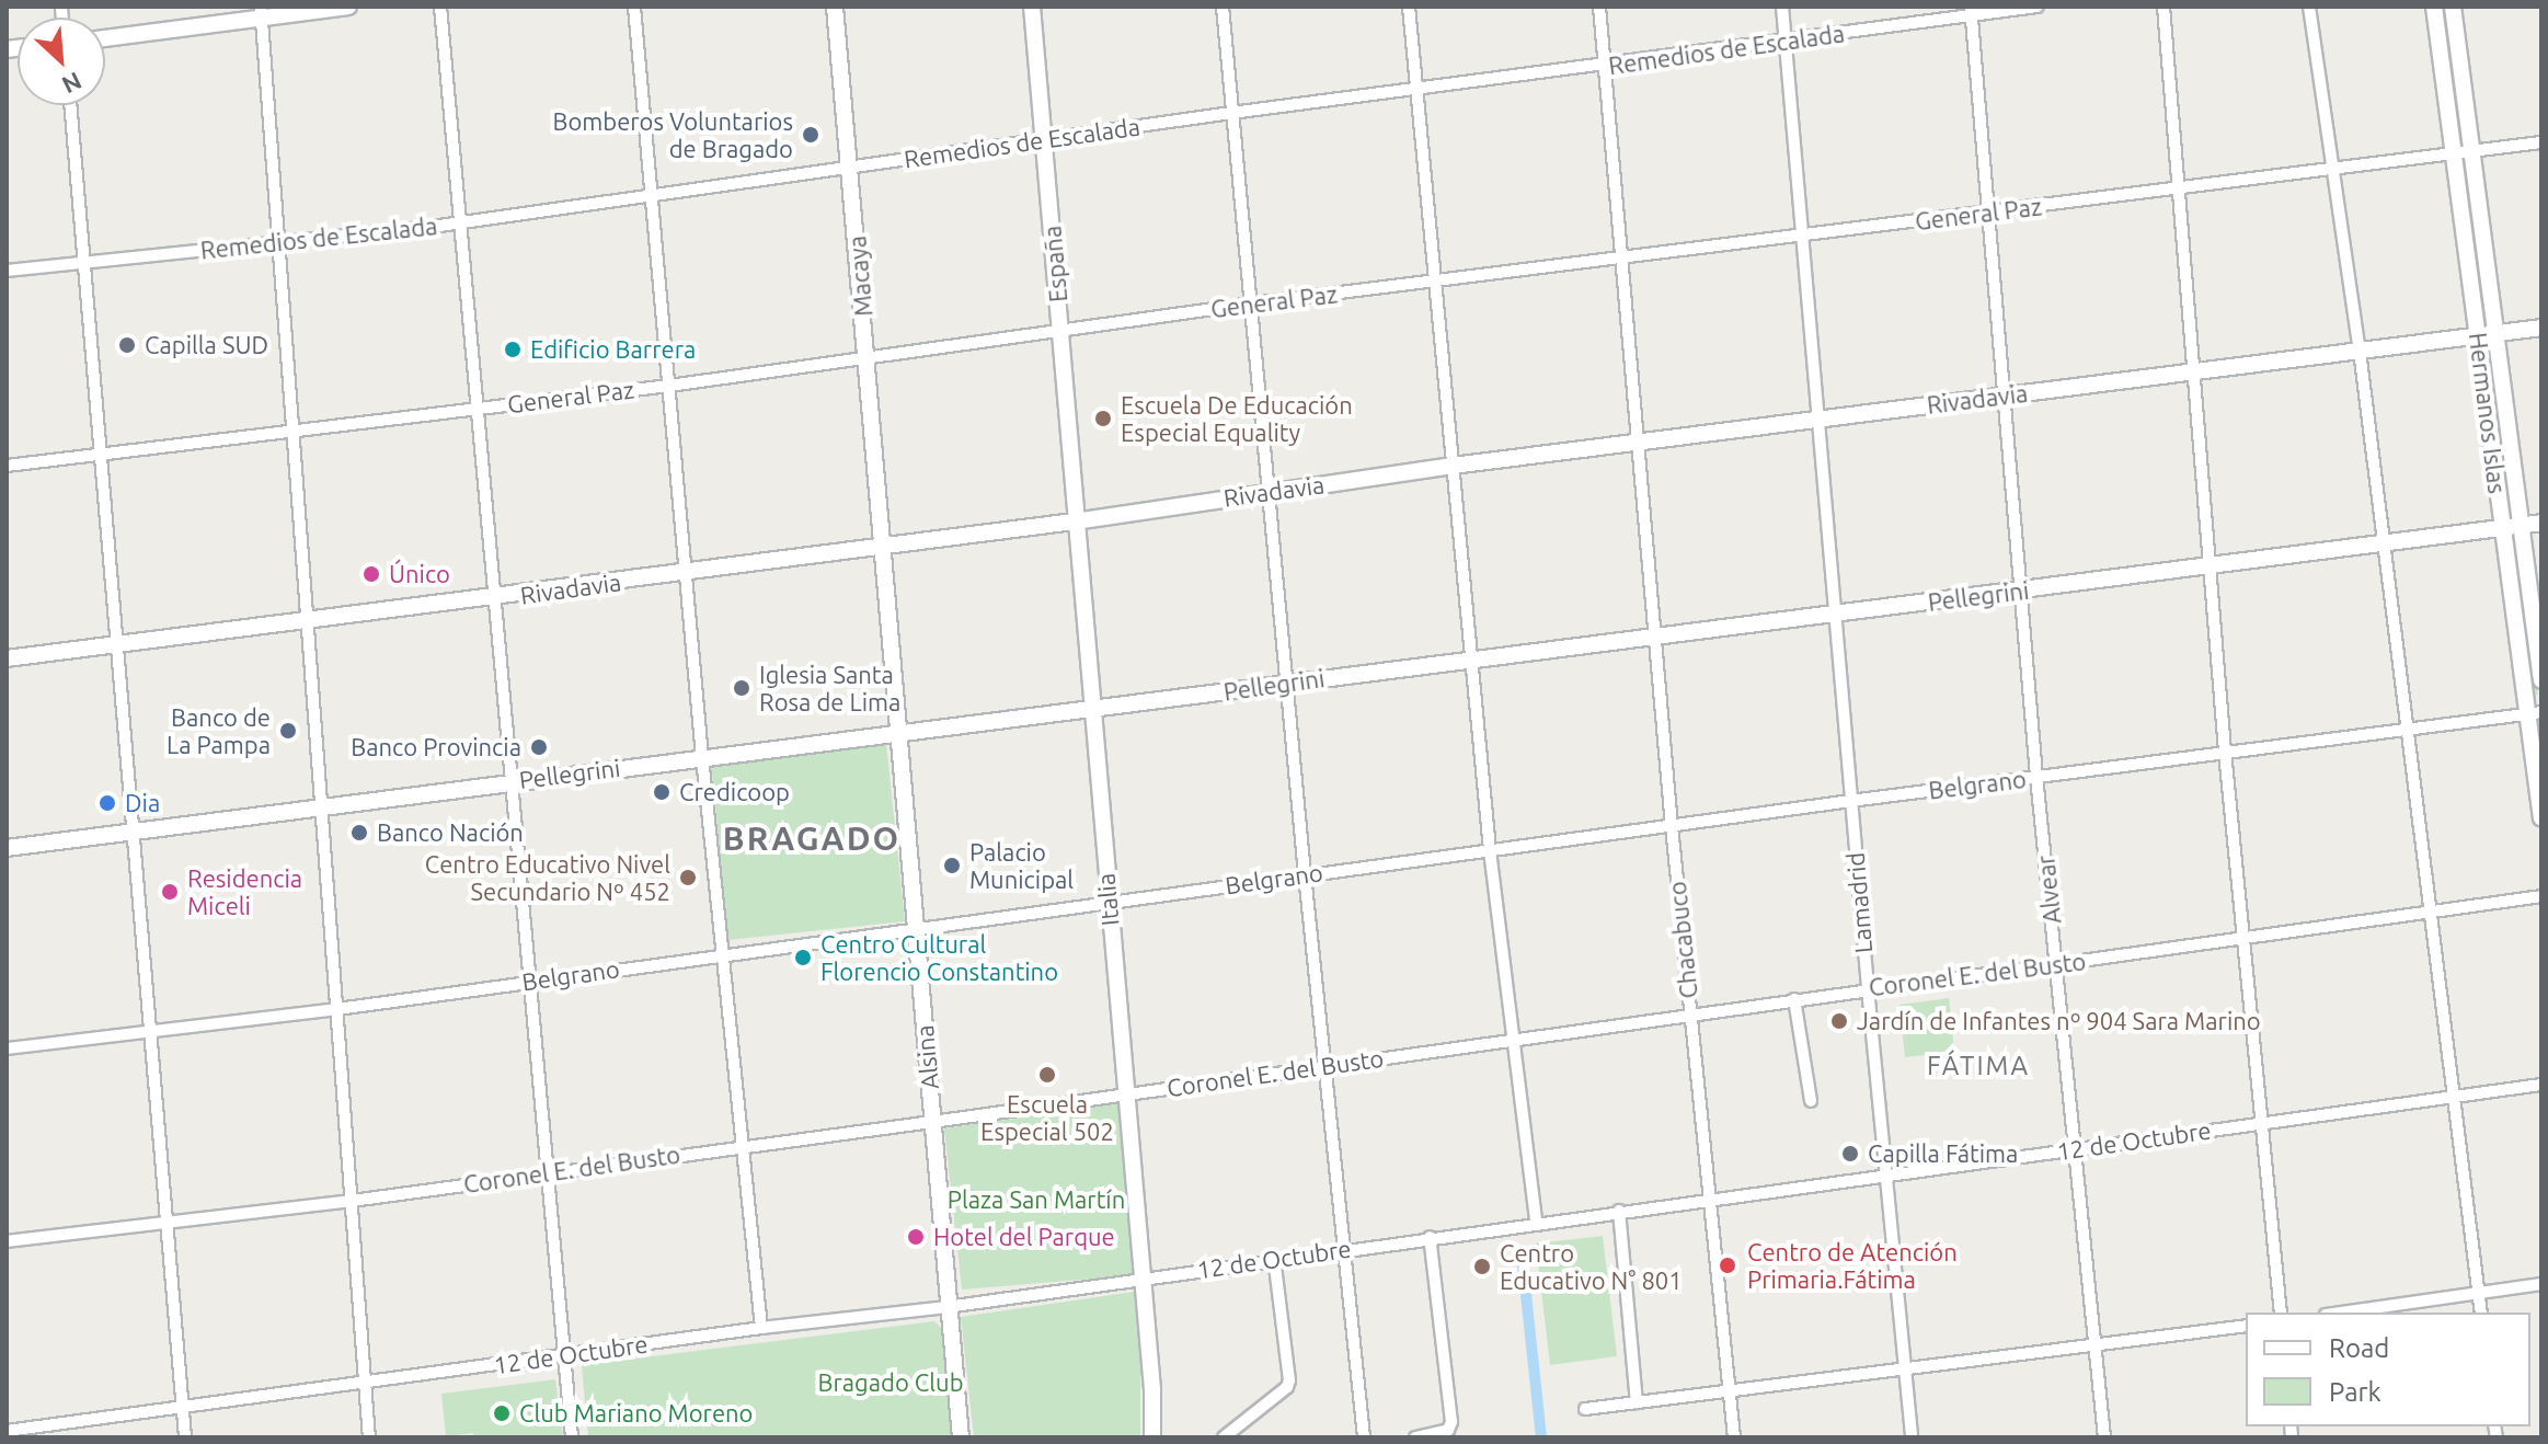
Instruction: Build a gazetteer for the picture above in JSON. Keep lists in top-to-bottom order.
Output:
{
  "streets": {
    "main road": [
      "España",
      "Macaya",
      "Rivadavia",
      "Hermanos Islas",
      "Pellegrini",
      "Italia",
      "Alsina"
    ],
    "street": [
      "Remedios de Escalada",
      "General Paz",
      "Belgrano",
      "Alvear",
      "Lamadrid",
      "Chacabuco",
      "Coronel E. del Busto",
      "12 de Octubre"
    ]
  },
  "crossings": [
    ["Remedios de Escalada", "España"],
    ["Remedios de Escalada", "Macaya"],
    ["Remedios de Escalada", "Alvear"],
    ["Remedios de Escalada", "Lamadrid"],
    ["Remedios de Escalada", "Chacabuco"],
    ["General Paz", "España"],
    ["General Paz", "Macaya"],
    ["General Paz", "Hermanos Islas"],
    ["General Paz", "Alvear"],
    ["General Paz", "Lamadrid"],
    ["General Paz", "Chacabuco"],
    ["España", "Rivadavia"],
    ["España", "Italia"],
    ["Macaya", "Rivadavia"],
    ["Macaya", "Alsina"],
    ["Rivadavia", "Hermanos Islas"],
    ["Rivadavia", "Alvear"],
    ["Rivadavia", "Italia"],
    ["Rivadavia", "Lamadrid"],
    ["Rivadavia", "Chacabuco"],
    ["Rivadavia", "Alsina"],
    ["Hermanos Islas", "Pellegrini"],
    ["Hermanos Islas", "Belgrano"],
    ["Pellegrini", "Alvear"],
    ["Pellegrini", "Italia"],
    ["Pellegrini", "Lamadrid"],
    ["Pellegrini", "Chacabuco"],
    ["Pellegrini", "Alsina"],
    ["Belgrano", "Alvear"],
    ["Belgrano", "Italia"],
    ["Belgrano", "Lamadrid"],
    ["Belgrano", "Chacabuco"],
    ["Belgrano", "Alsina"],
    ["Alvear", "Coronel E. del Busto"],
    ["Alvear", "12 de Octubre"],
    ["Italia", "Coronel E. del Busto"],
    ["Italia", "12 de Octubre"],
    ["Lamadrid", "Coronel E. del Busto"],
    ["Lamadrid", "12 de Octubre"],
    ["Chacabuco", "Coronel E. del Busto"],
    ["Chacabuco", "12 de Octubre"],
    ["Coronel E. del Busto", "Alsina"],
    ["Alsina", "12 de Octubre"]
  ],
  "districts": ["BRAGADO", "FÁTIMA"],
  "parks": ["Plaza San Martín", "Bragado Club"],
  "places": [
    "Bomberos Voluntarios de Bragado",
    "Capilla SUD",
    "Edificio Barrera",
    "Escuela De Educación Especial Equality",
    "Único",
    "Iglesia Santa Rosa de Lima",
    "Banco de La Pampa",
    "Banco Provincia",
    "Credicoop",
    "Dia",
    "Banco Nación",
    "Palacio Municipal",
    "Centro Educativo Nivel Secundario Nº 452",
    "Residencia Miceli",
    "Centro Cultural Florencio Constantino",
    "Jardín de Infantes nº 904 Sara Marino",
    "Escuela Especial 502",
    "Capilla Fátima",
    "Hotel del Parque",
    "Centro de Atención Primaria.Fátima",
    "Centro Educativo N° 801",
    "Club Mariano Moreno"
  ],
  "legend": ["Road", "Park"],
  "north": "bottom right"
}
